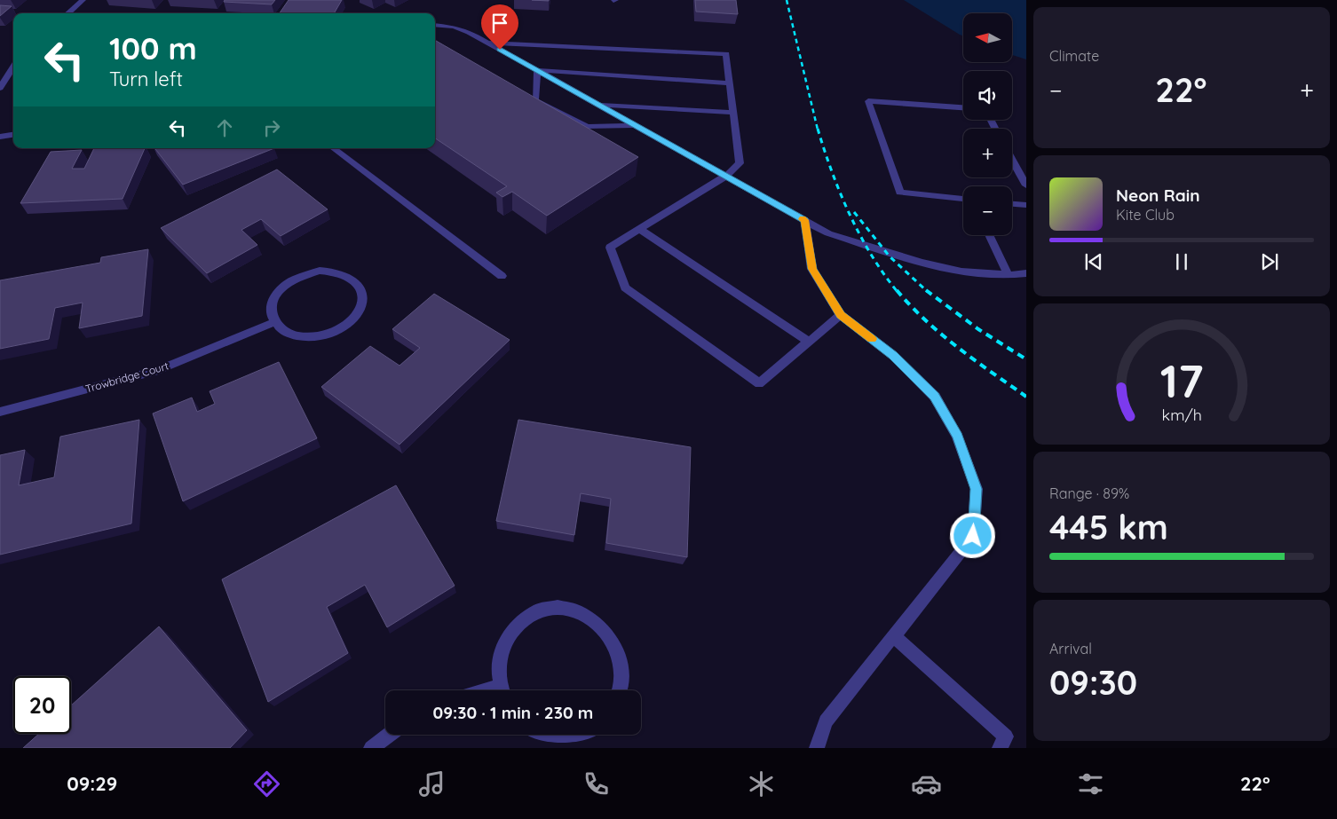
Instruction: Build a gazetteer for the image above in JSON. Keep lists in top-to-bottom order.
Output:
{
  "streets": {
    "street": ["Trowbridge Court"]
  },
  "north": "left",
  "page": {
    "tile": [
      "Climate",
      ["Range · 89%", "445 km"],
      ["Arrival", "09:30"]
    ],
    "map_buttons": ["+", "−"],
    "turn": ["100 m", "Turn left"],
    "heat": ["−", "22°", "+"],
    "song": ["Neon Rain", "Kite Club"],
    "limit": "20",
    "trip": "09:30 · 1 min · 230 m",
    "tabs": ["09:29", "22°"],
    "gauge": ["17", "km/h"]
  }
}
